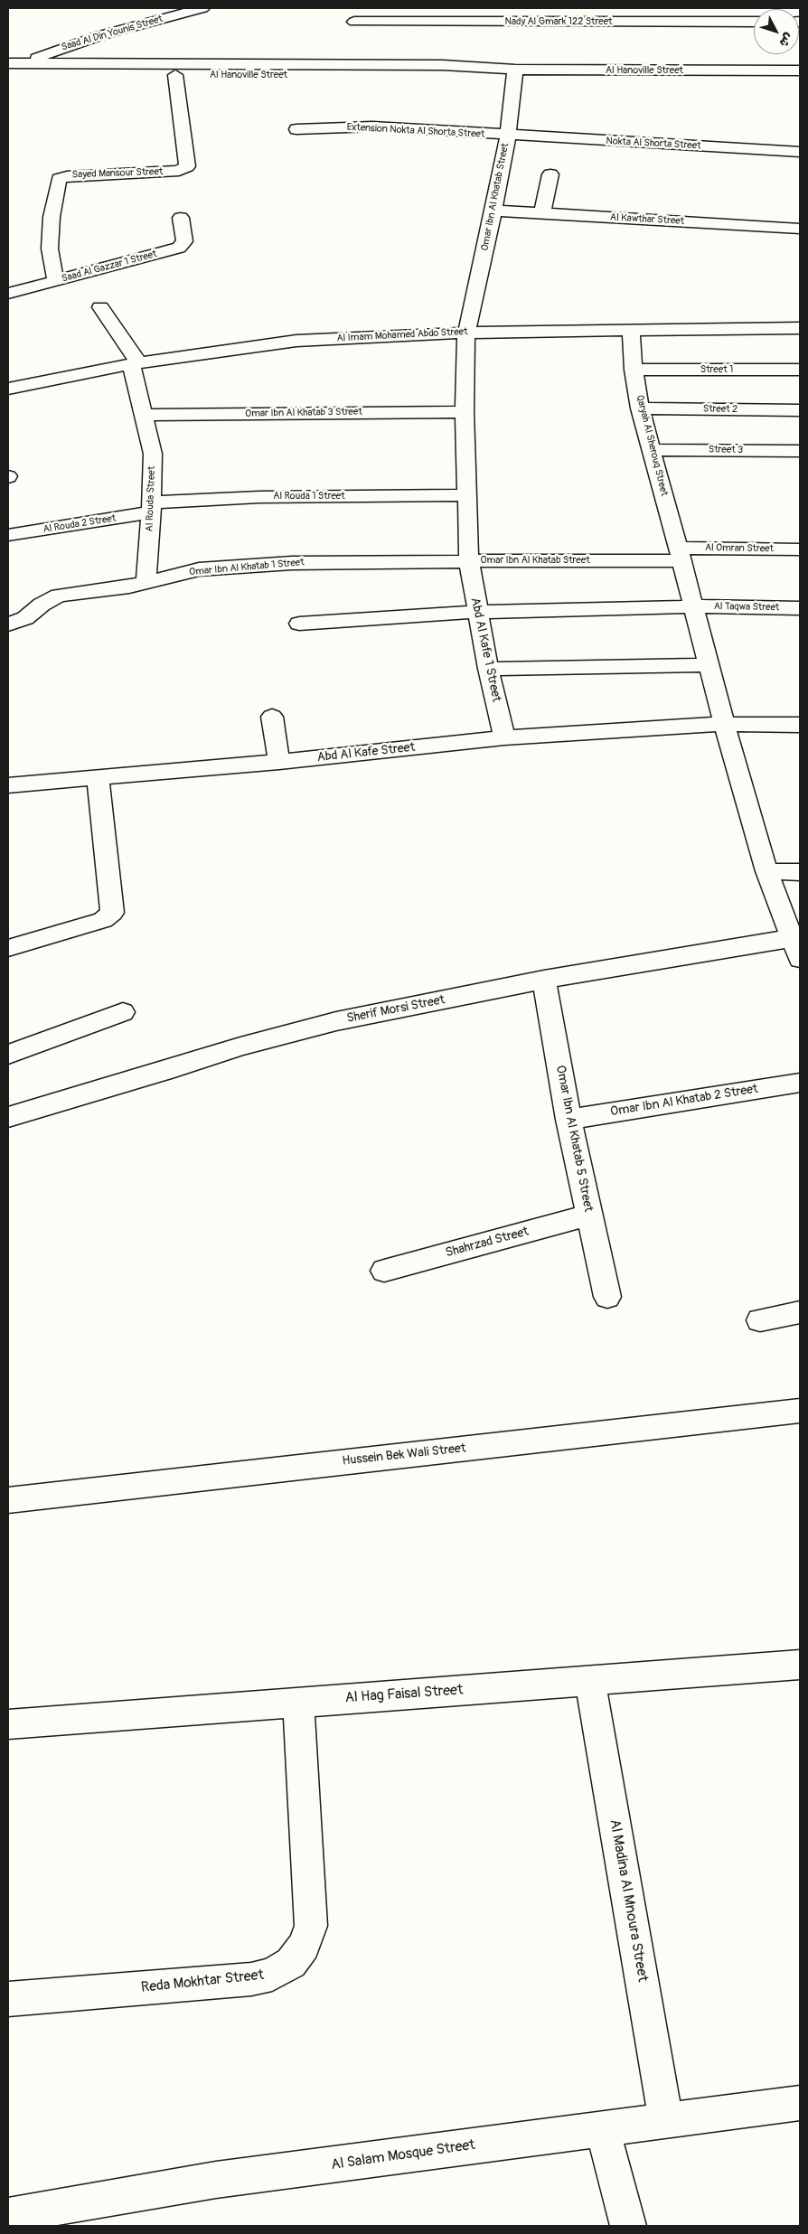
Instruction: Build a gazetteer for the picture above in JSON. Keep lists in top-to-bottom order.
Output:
{
  "streets": {
    "street": [
      "Nady Al Gmark 122 Street",
      "Saad Al Din Younis Street",
      "Al Hanoville Street",
      "Extension Nokta Al Shorta Street",
      "Nokta Al Shorta Street",
      "Sayed Mansour Street",
      "Omar Ibn Al Khatab Street",
      "Al Kawthar Street",
      "Saad Al Gazzar 1 Street",
      "Al Imam Mohamed Abdo Street",
      "Street 1",
      "Street 2",
      "Omar Ibn Al Khatab 3 Street",
      "Qaryah Al Sherouq Street",
      "Street 3",
      "Al Rouda 1 Street",
      "Al Rouda Street",
      "Al Rouda 2 Street",
      "Al Omran Street",
      "Omar Ibn Al Khatab 1 Street",
      "Al Taqwa Street",
      "Abd Al Kafe 1 Street",
      "Abd Al Kafe Street",
      "Sherif Morsi Street",
      "Omar Ibn Al Khatab 2 Street",
      "Omar Ibn Al Khatab 5 Street",
      "Shahrzad Street",
      "Hussein Bek Wali Street",
      "Al Hag Faisal Street",
      "Al Madina Al Mnoura Street",
      "Reda Mokhtar Street",
      "Al Salam Mosque Street"
    ]
  },
  "crossings": [
    ["Saad Al Din Younis Street", "Al Hanoville Street"],
    ["Al Hanoville Street", "Sayed Mansour Street"],
    ["Al Hanoville Street", "Omar Ibn Al Khatab Street"],
    ["Extension Nokta Al Shorta Street", "Nokta Al Shorta Street"],
    ["Extension Nokta Al Shorta Street", "Omar Ibn Al Khatab Street"],
    ["Nokta Al Shorta Street", "Omar Ibn Al Khatab Street"],
    ["Sayed Mansour Street", "Saad Al Gazzar 1 Street"],
    ["Omar Ibn Al Khatab Street", "Al Kawthar Street"],
    ["Omar Ibn Al Khatab Street", "Al Imam Mohamed Abdo Street"],
    ["Omar Ibn Al Khatab Street", "Omar Ibn Al Khatab 3 Street"],
    ["Omar Ibn Al Khatab Street", "Qaryah Al Sherouq Street"],
    ["Omar Ibn Al Khatab Street", "Al Rouda 1 Street"],
    ["Omar Ibn Al Khatab Street", "Al Omran Street"],
    ["Omar Ibn Al Khatab Street", "Omar Ibn Al Khatab 1 Street"],
    ["Omar Ibn Al Khatab Street", "Abd Al Kafe 1 Street"],
    ["Al Imam Mohamed Abdo Street", "Qaryah Al Sherouq Street"],
    ["Al Imam Mohamed Abdo Street", "Al Rouda Street"],
    ["Street 1", "Qaryah Al Sherouq Street"],
    ["Street 2", "Qaryah Al Sherouq Street"],
    ["Omar Ibn Al Khatab 3 Street", "Al Rouda Street"],
    ["Qaryah Al Sherouq Street", "Street 3"],
    ["Qaryah Al Sherouq Street", "Al Omran Street"],
    ["Al Rouda 1 Street", "Al Rouda Street"],
    ["Al Rouda 1 Street", "Al Rouda 2 Street"],
    ["Al Rouda Street", "Al Rouda 2 Street"],
    ["Al Rouda Street", "Omar Ibn Al Khatab 1 Street"],
    ["Omar Ibn Al Khatab 1 Street", "Abd Al Kafe 1 Street"],
    ["Al Taqwa Street", "Abd Al Kafe 1 Street"],
    ["Abd Al Kafe 1 Street", "Abd Al Kafe Street"],
    ["Sherif Morsi Street", "Omar Ibn Al Khatab 5 Street"],
    ["Omar Ibn Al Khatab 2 Street", "Omar Ibn Al Khatab 5 Street"],
    ["Omar Ibn Al Khatab 5 Street", "Shahrzad Street"],
    ["Al Hag Faisal Street", "Al Madina Al Mnoura Street"],
    ["Al Hag Faisal Street", "Reda Mokhtar Street"],
    ["Al Madina Al Mnoura Street", "Al Salam Mosque Street"]
  ],
  "north": "bottom right"
}
